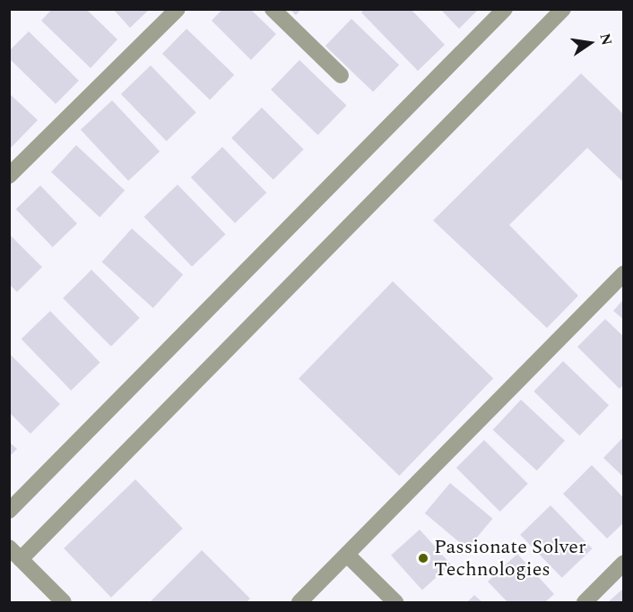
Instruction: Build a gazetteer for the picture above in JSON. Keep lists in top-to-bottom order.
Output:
{
  "places": ["Passionate Solver Technologies"],
  "north": "right"
}
